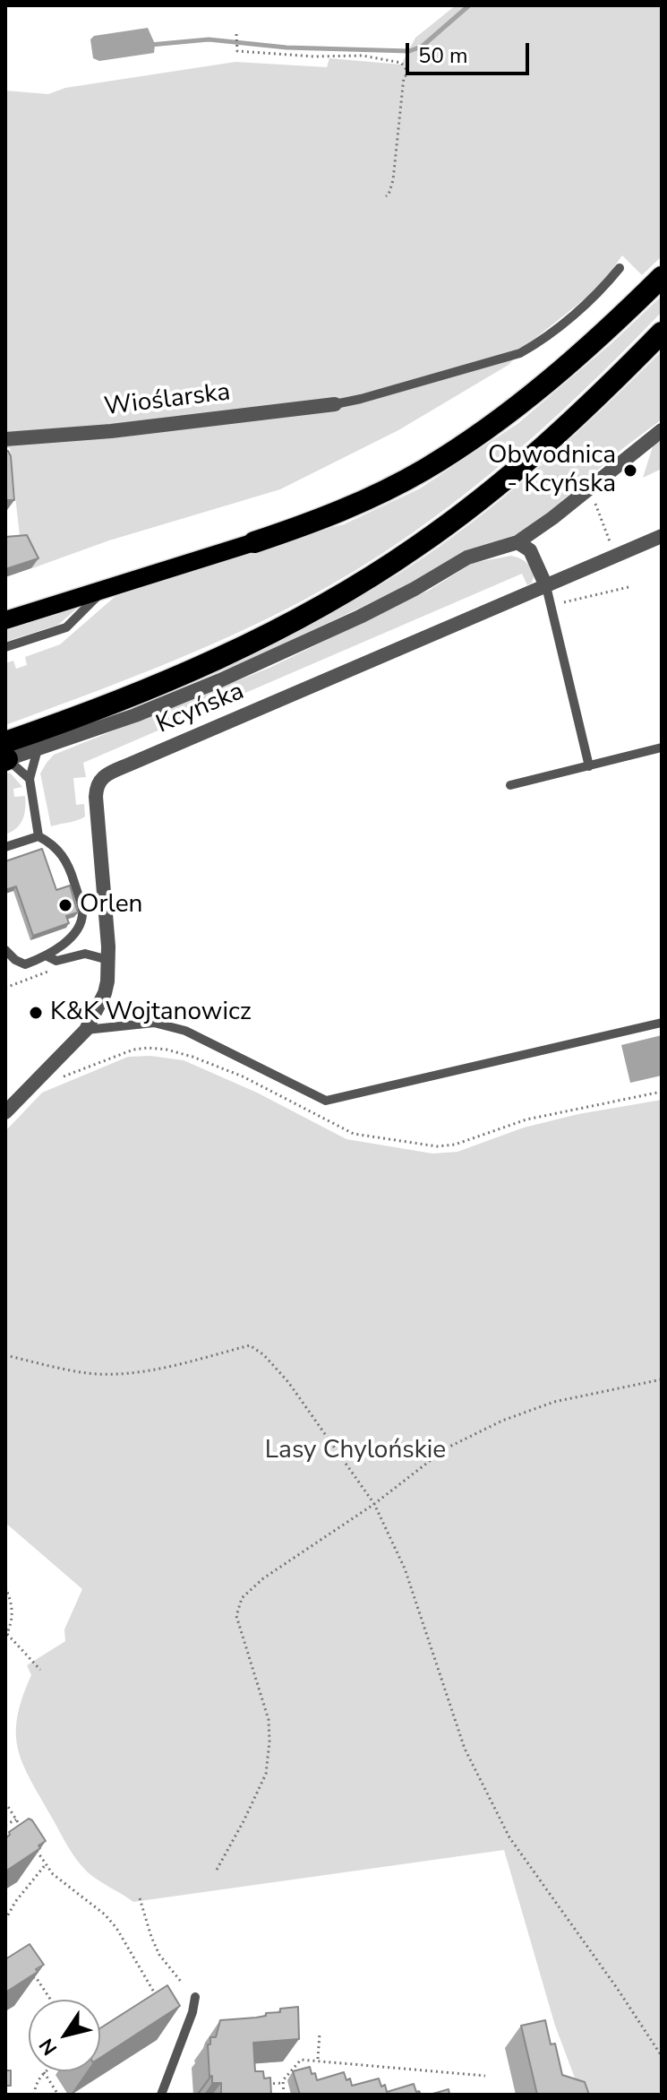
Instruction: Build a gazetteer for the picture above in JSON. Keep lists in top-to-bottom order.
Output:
{
  "streets": {
    "street": ["Wioślarska", "Kcyńska"]
  },
  "parks": ["Lasy Chylońskie"],
  "places": ["Obwodnica - Kcyńska", "Orlen", "K&K Wojtanowicz"],
  "scale_bar": "50 m",
  "north": "bottom left"
}
